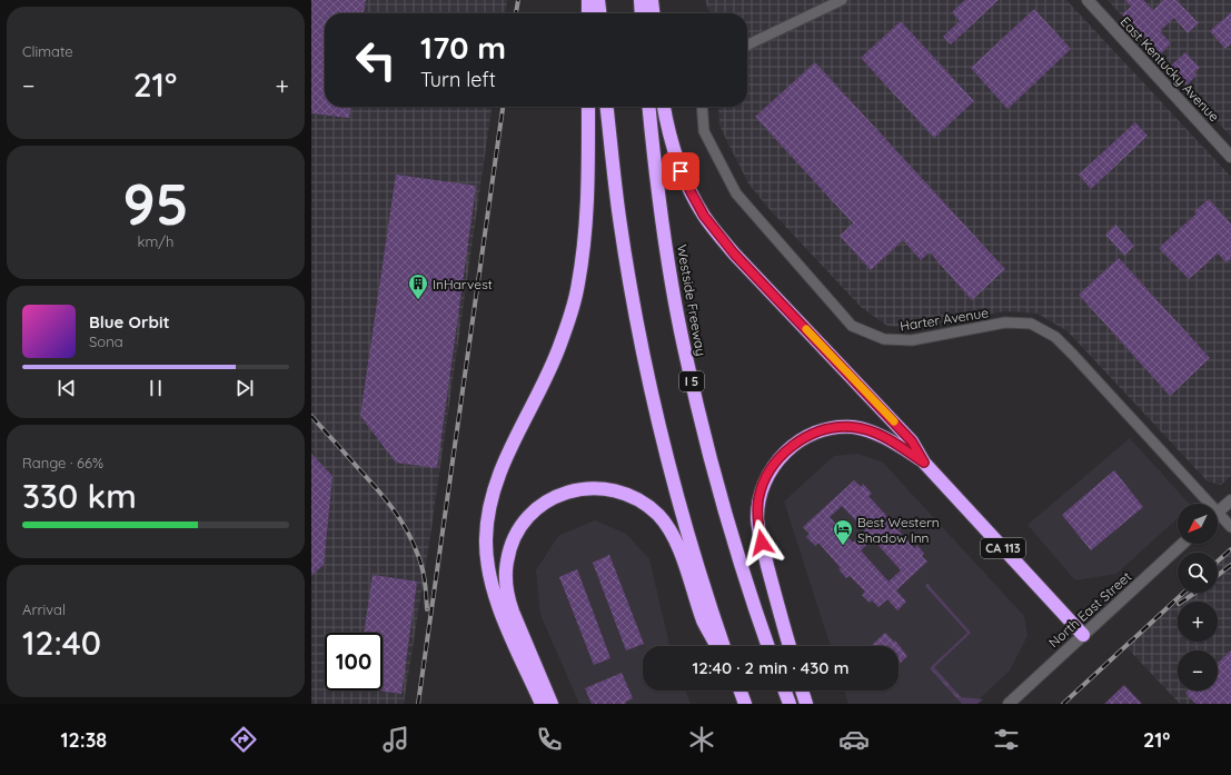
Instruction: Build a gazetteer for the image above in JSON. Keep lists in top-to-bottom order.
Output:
{
  "streets": {
    "highway": ["Westside Freeway", "I 5", "CA 113"],
    "main road": ["East Kentucky Avenue", "North East Street"],
    "street": ["Harter Avenue"]
  },
  "crossings": [
    ["CA 113", "North East Street"]
  ],
  "places": {
    "building": ["InHarvest"],
    "hotel": ["Best Western Shadow Inn"]
  },
  "north": "bottom left",
  "page": {
    "tile": [
      "Climate",
      ["95", "km/h"],
      ["Range · 66%", "330 km"],
      ["Arrival", "12:40"]
    ],
    "turn": ["170 m", "Turn left"],
    "heat": ["−", "21°", "+"],
    "song": ["Blue Orbit", "Sona"],
    "map_buttons": ["+", "−"],
    "limit": "100",
    "trip": "12:40 · 2 min · 430 m",
    "tabs": ["12:38", "21°"]
  }
}
